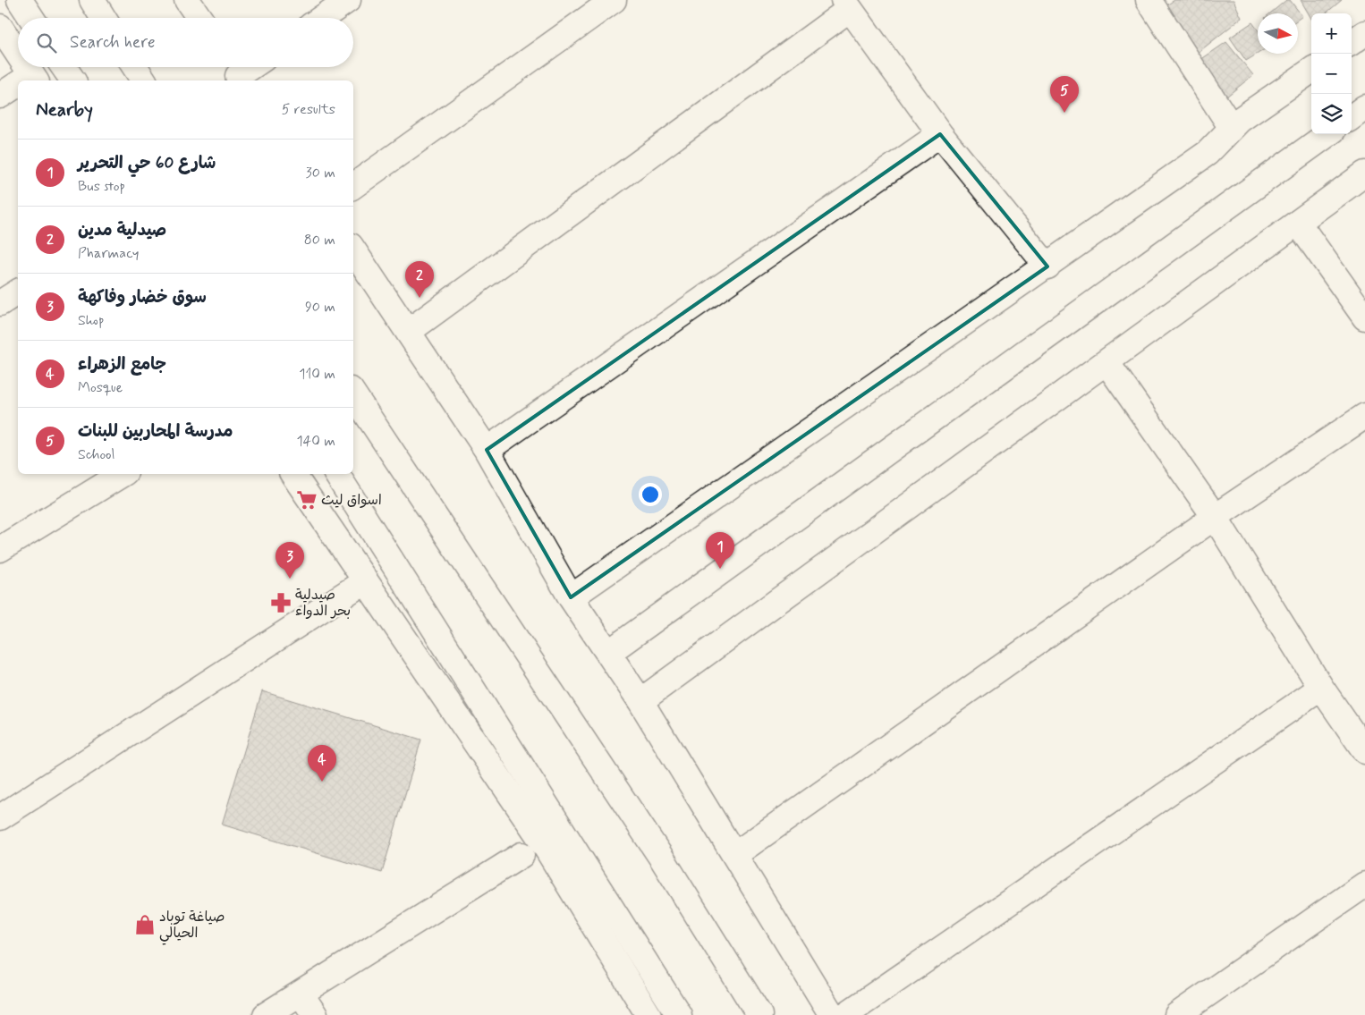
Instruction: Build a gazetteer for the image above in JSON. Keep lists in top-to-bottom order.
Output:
{
  "places": {
    "supermarket": ["اسواق ليث"],
    "pharmacy": ["صيدلية بحر الدواء"],
    "shop": ["صياغة توباد الحيالي"]
  },
  "north": "right",
  "page": {
    "map_buttons": ["+", "−"],
    "search": "Search here",
    "pins": [
      "5",
      "2",
      "1",
      "3",
      "4"
    ],
    "heading": ["Nearby", "5 results"],
    "list": [
      {
        "mark": "1",
        "name": "شارع 60 حي التحرير",
        "note": "Bus stop",
        "value": "30 m"
      },
      {
        "mark": "2",
        "name": "صيدلية مدين",
        "note": "Pharmacy",
        "value": "80 m"
      },
      {
        "mark": "3",
        "name": "سوق خضار وفاكهة",
        "note": "Shop",
        "value": "90 m"
      },
      {
        "mark": "4",
        "name": "جامع الزهراء",
        "note": "Mosque",
        "value": "110 m"
      },
      {
        "mark": "5",
        "name": "مدرسة المحاربين للبنات",
        "note": "School",
        "value": "140 m"
      }
    ]
  }
}
